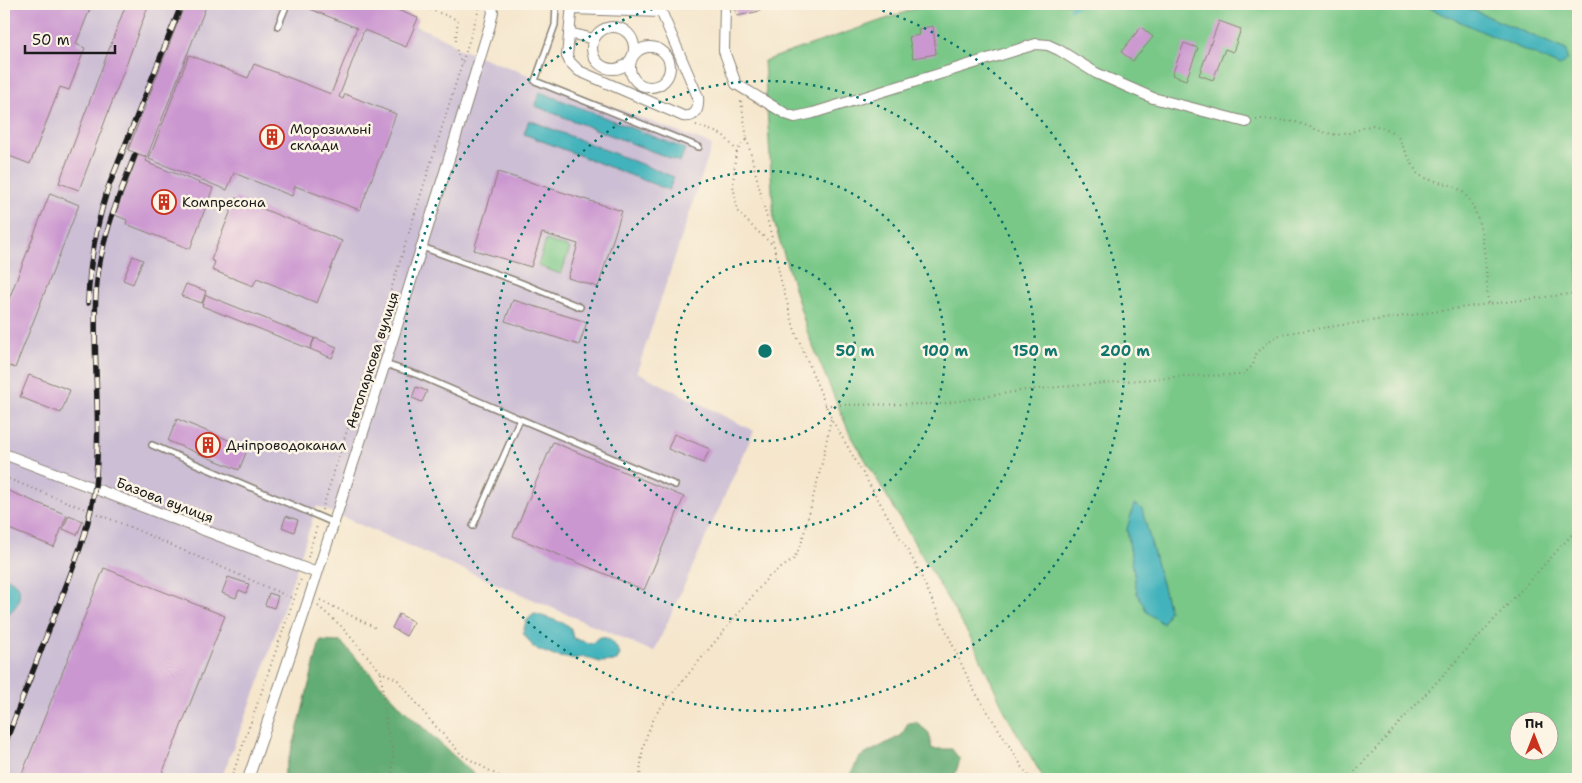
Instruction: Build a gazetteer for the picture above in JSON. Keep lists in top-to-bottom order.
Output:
{
  "streets": {
    "street": ["Автопаркова вулиця", "Базова вулиця"]
  },
  "crossings": [
    ["Автопаркова вулиця", "Базова вулиця"]
  ],
  "places": {
    "building": ["Морозильні склади", "Компресона", "Дніпроводоканал"]
  },
  "scale_bar": "50 m",
  "north": "top",
  "rings": [
    "50 m",
    "100 m",
    "150 m",
    "200 m"
  ]
}
